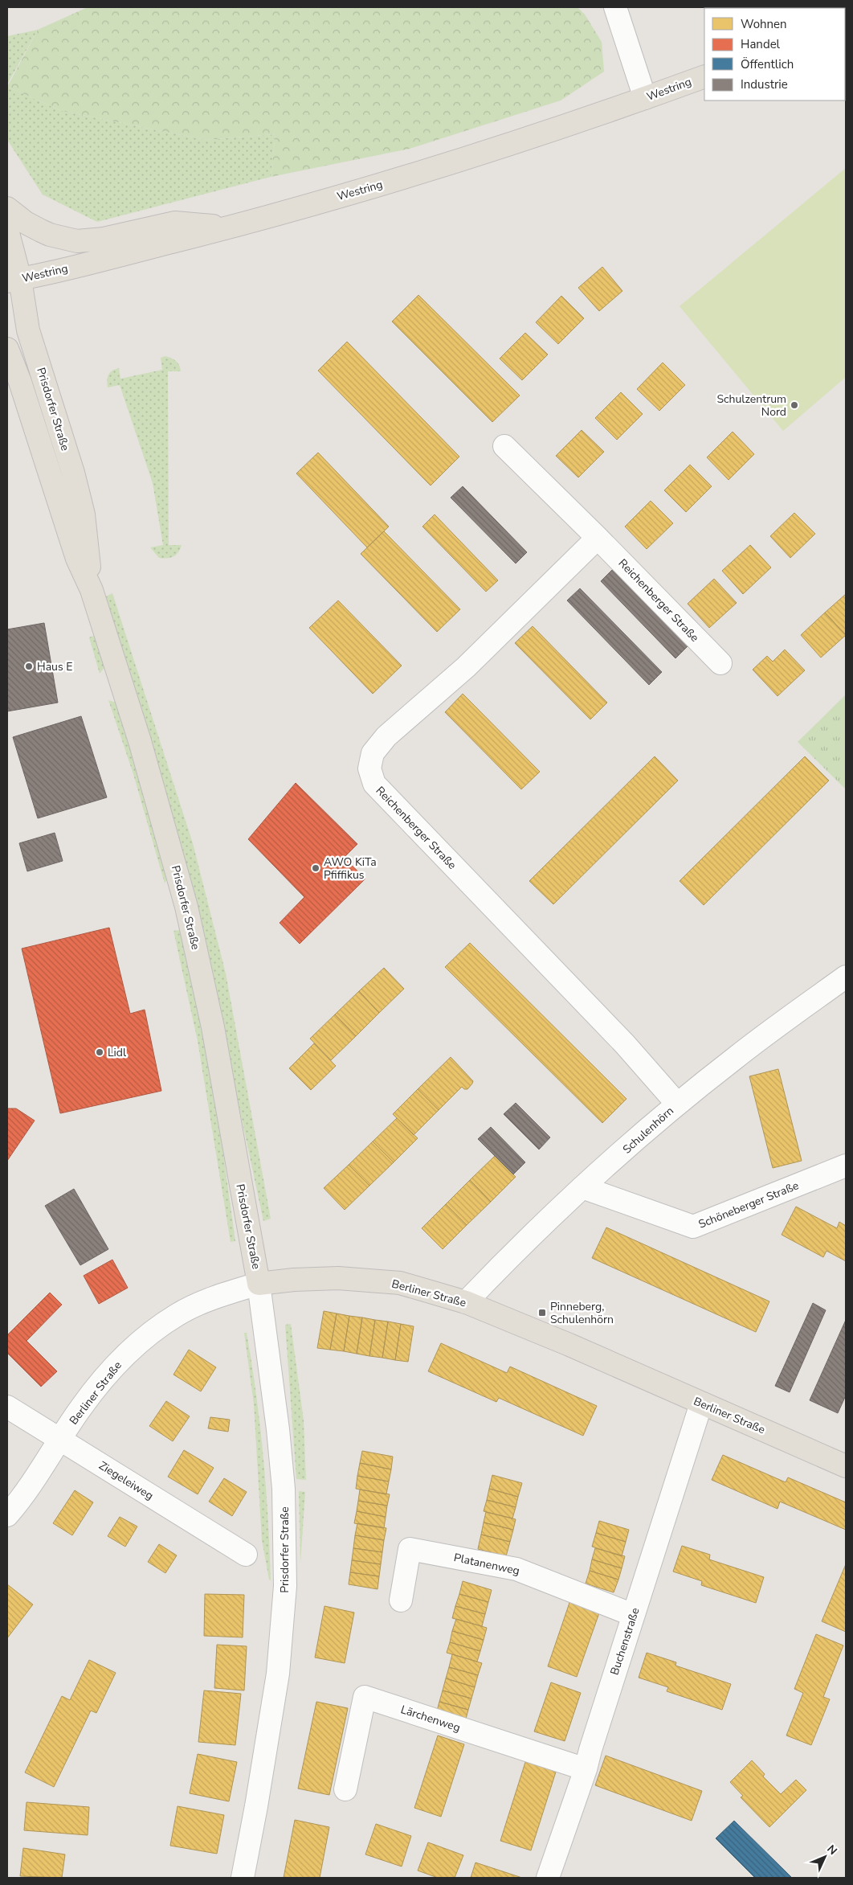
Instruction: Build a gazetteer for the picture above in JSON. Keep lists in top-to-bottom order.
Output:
{
  "streets": {
    "main road": ["Westring", "Prisdorfer Straße", "Berliner Straße"],
    "street": [
      "Reichenberger Straße",
      "Schulenhörn",
      "Schöneberger Straße",
      "Ziegeleiweg",
      "Platanenweg",
      "Buchenstraße",
      "Lärchenweg"
    ]
  },
  "crossings": [
    ["Westring", "Prisdorfer Straße"],
    ["Prisdorfer Straße", "Berliner Straße"],
    ["Reichenberger Straße", "Schulenhörn"],
    ["Schulenhörn", "Schöneberger Straße"],
    ["Schulenhörn", "Berliner Straße"],
    ["Berliner Straße", "Ziegeleiweg"],
    ["Berliner Straße", "Buchenstraße"],
    ["Platanenweg", "Buchenstraße"],
    ["Buchenstraße", "Lärchenweg"]
  ],
  "places": {
    "other": [
      "Schulzentrum Nord",
      "Haus E",
      "AWO KiTa Pfiffikus",
      "Lidl"
    ],
    "transit": ["Pinneberg, Schulenhörn"]
  },
  "legend": [
    "Wohnen",
    "Handel",
    "Öffentlich",
    "Industrie"
  ],
  "north": "top right"
}
